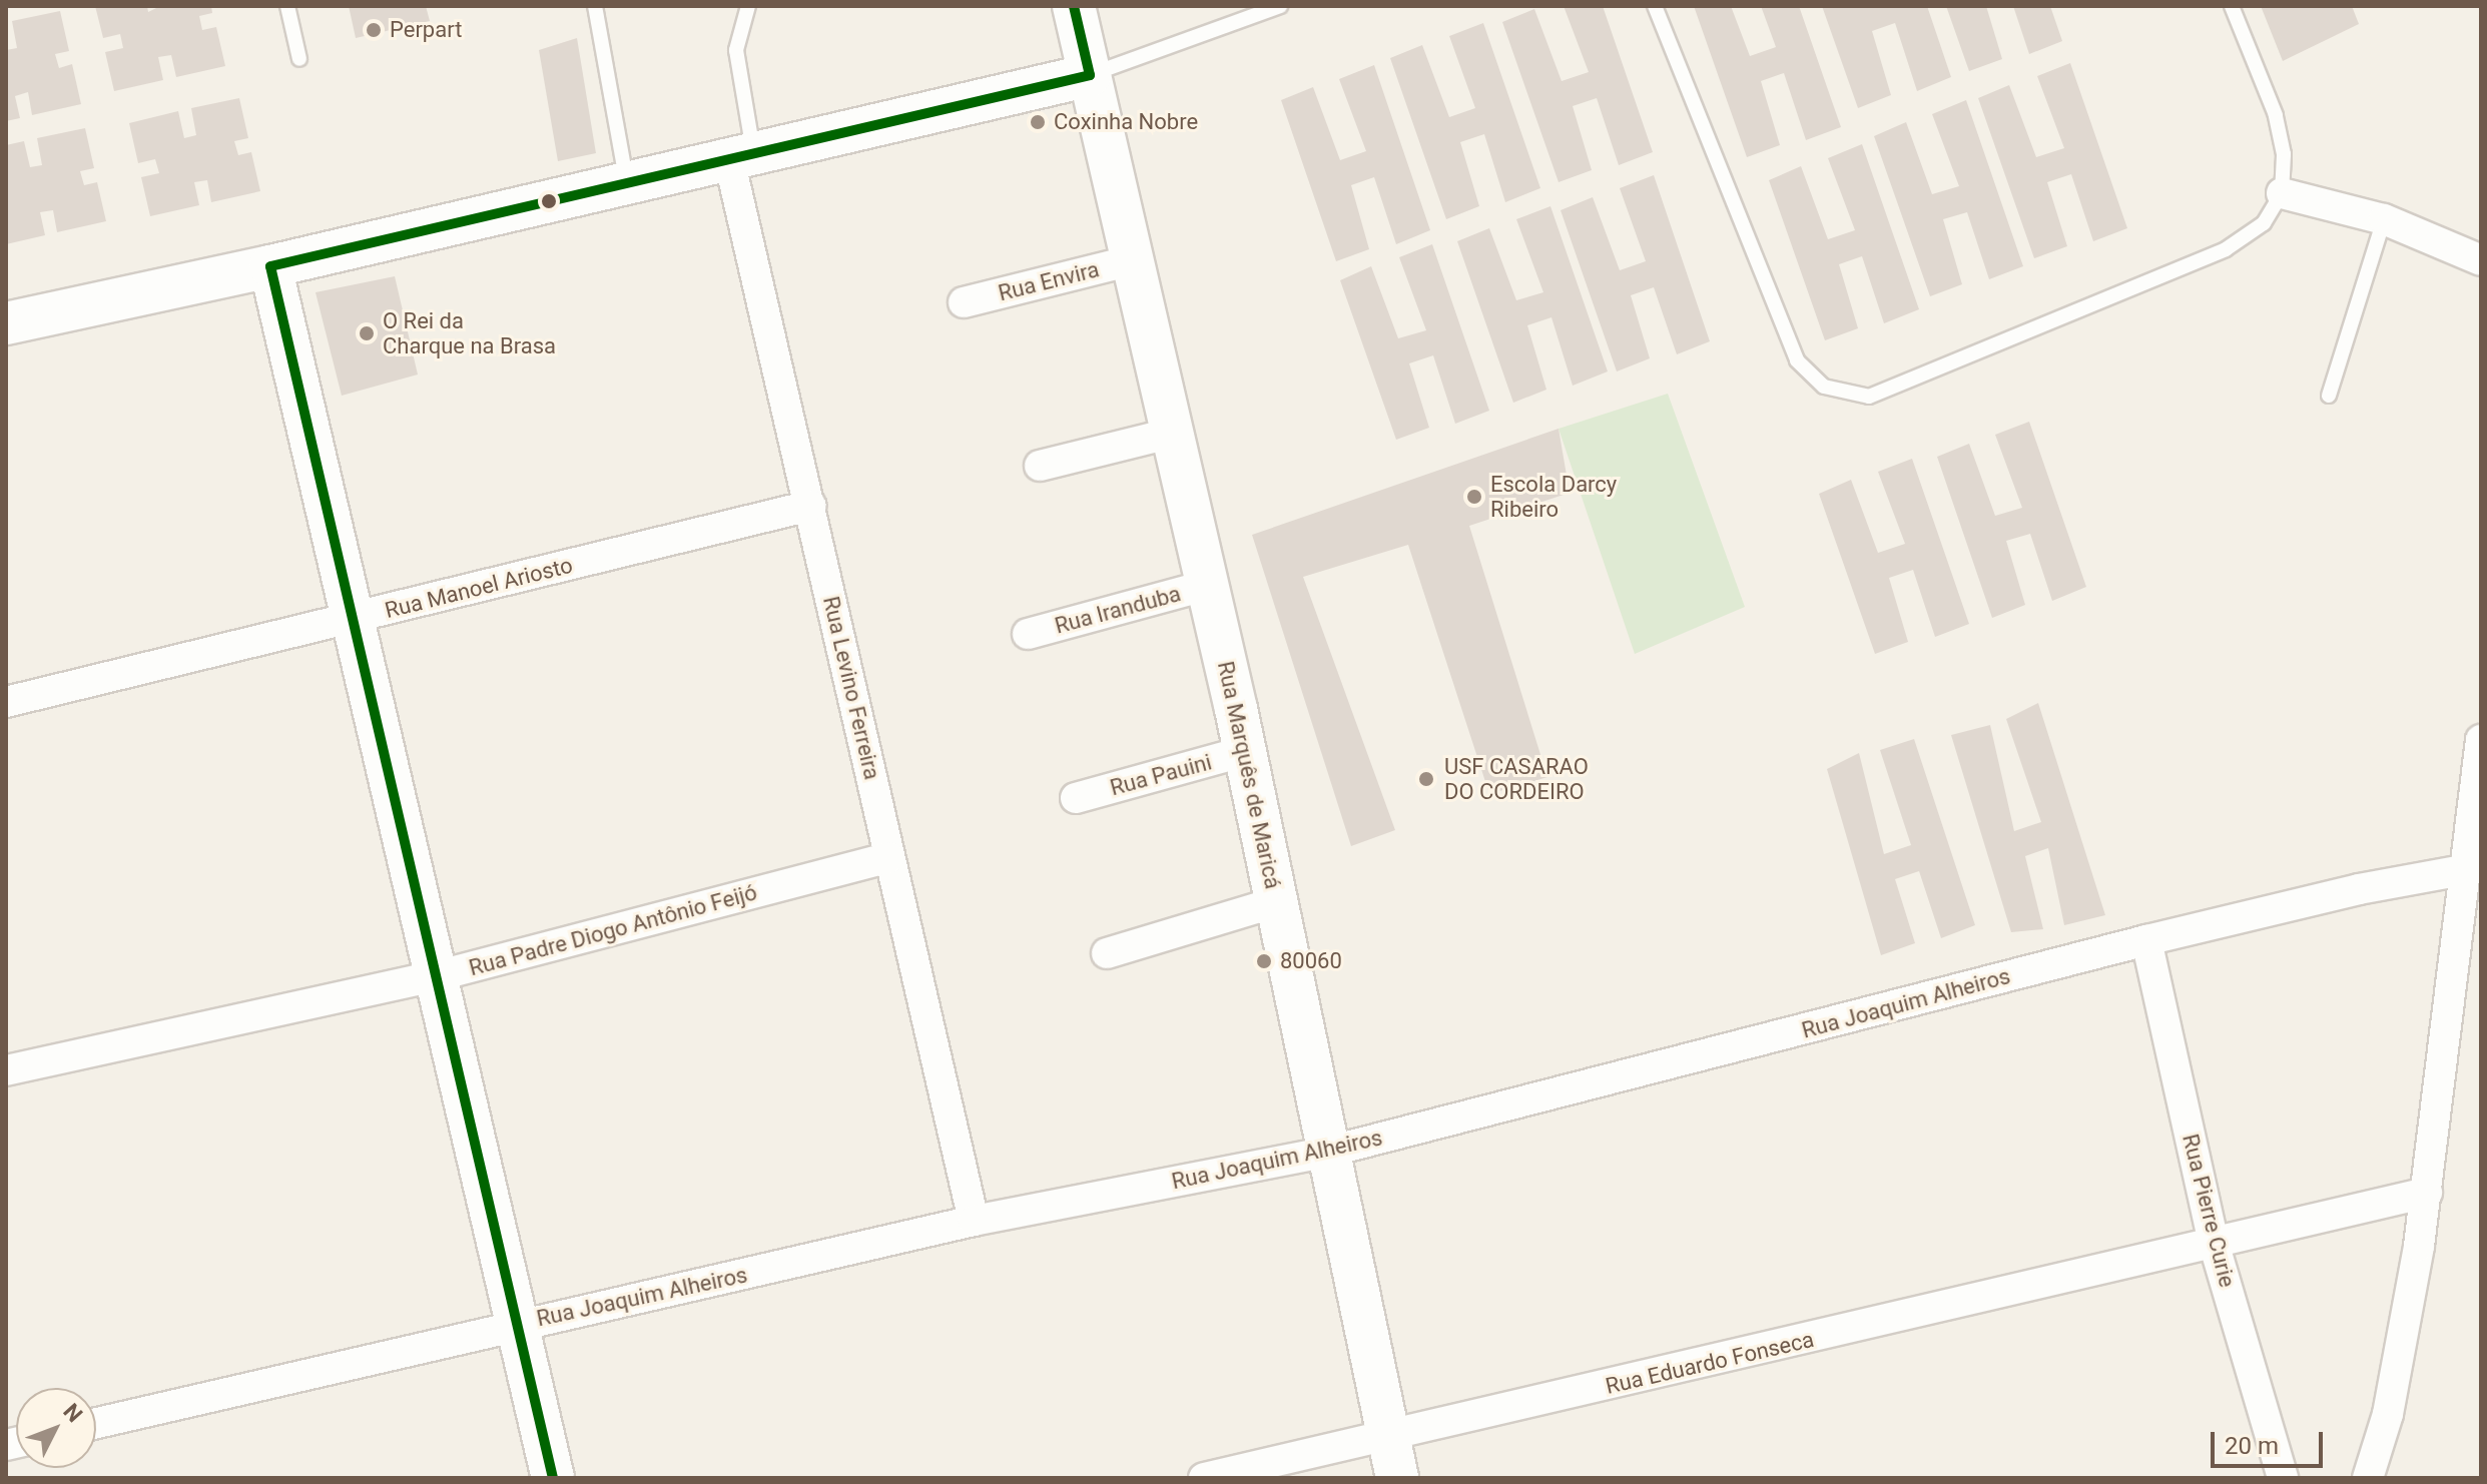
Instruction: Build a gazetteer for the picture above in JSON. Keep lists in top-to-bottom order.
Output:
{
  "streets": {
    "main road": ["Rua Marquês de Maricá"],
    "street": [
      "Rua Envira",
      "Rua Manoel Ariosto",
      "Rua Iranduba",
      "Rua Levino Ferreira",
      "Rua Pauini",
      "Rua Padre Diogo Antônio Feijó",
      "Rua Joaquim Alheiros",
      "Rua Pierre Curie",
      "Rua Eduardo Fonseca"
    ]
  },
  "crossings": [
    ["Rua Envira", "Rua Marquês de Maricá"],
    ["Rua Manoel Ariosto", "Rua Levino Ferreira"],
    ["Rua Iranduba", "Rua Marquês de Maricá"],
    ["Rua Levino Ferreira", "Rua Padre Diogo Antônio Feijó"],
    ["Rua Levino Ferreira", "Rua Joaquim Alheiros"],
    ["Rua Pauini", "Rua Marquês de Maricá"],
    ["Rua Marquês de Maricá", "Rua Joaquim Alheiros"],
    ["Rua Marquês de Maricá", "Rua Eduardo Fonseca"],
    ["Rua Joaquim Alheiros", "Rua Pierre Curie"],
    ["Rua Pierre Curie", "Rua Eduardo Fonseca"]
  ],
  "places": [
    "Perpart",
    "Coxinha Nobre",
    "O Rei da Charque na Brasa",
    "Escola Darcy Ribeiro",
    "USF CASARAO DO CORDEIRO",
    "80060"
  ],
  "scale_bar": "20 m",
  "north": "top right"
}
